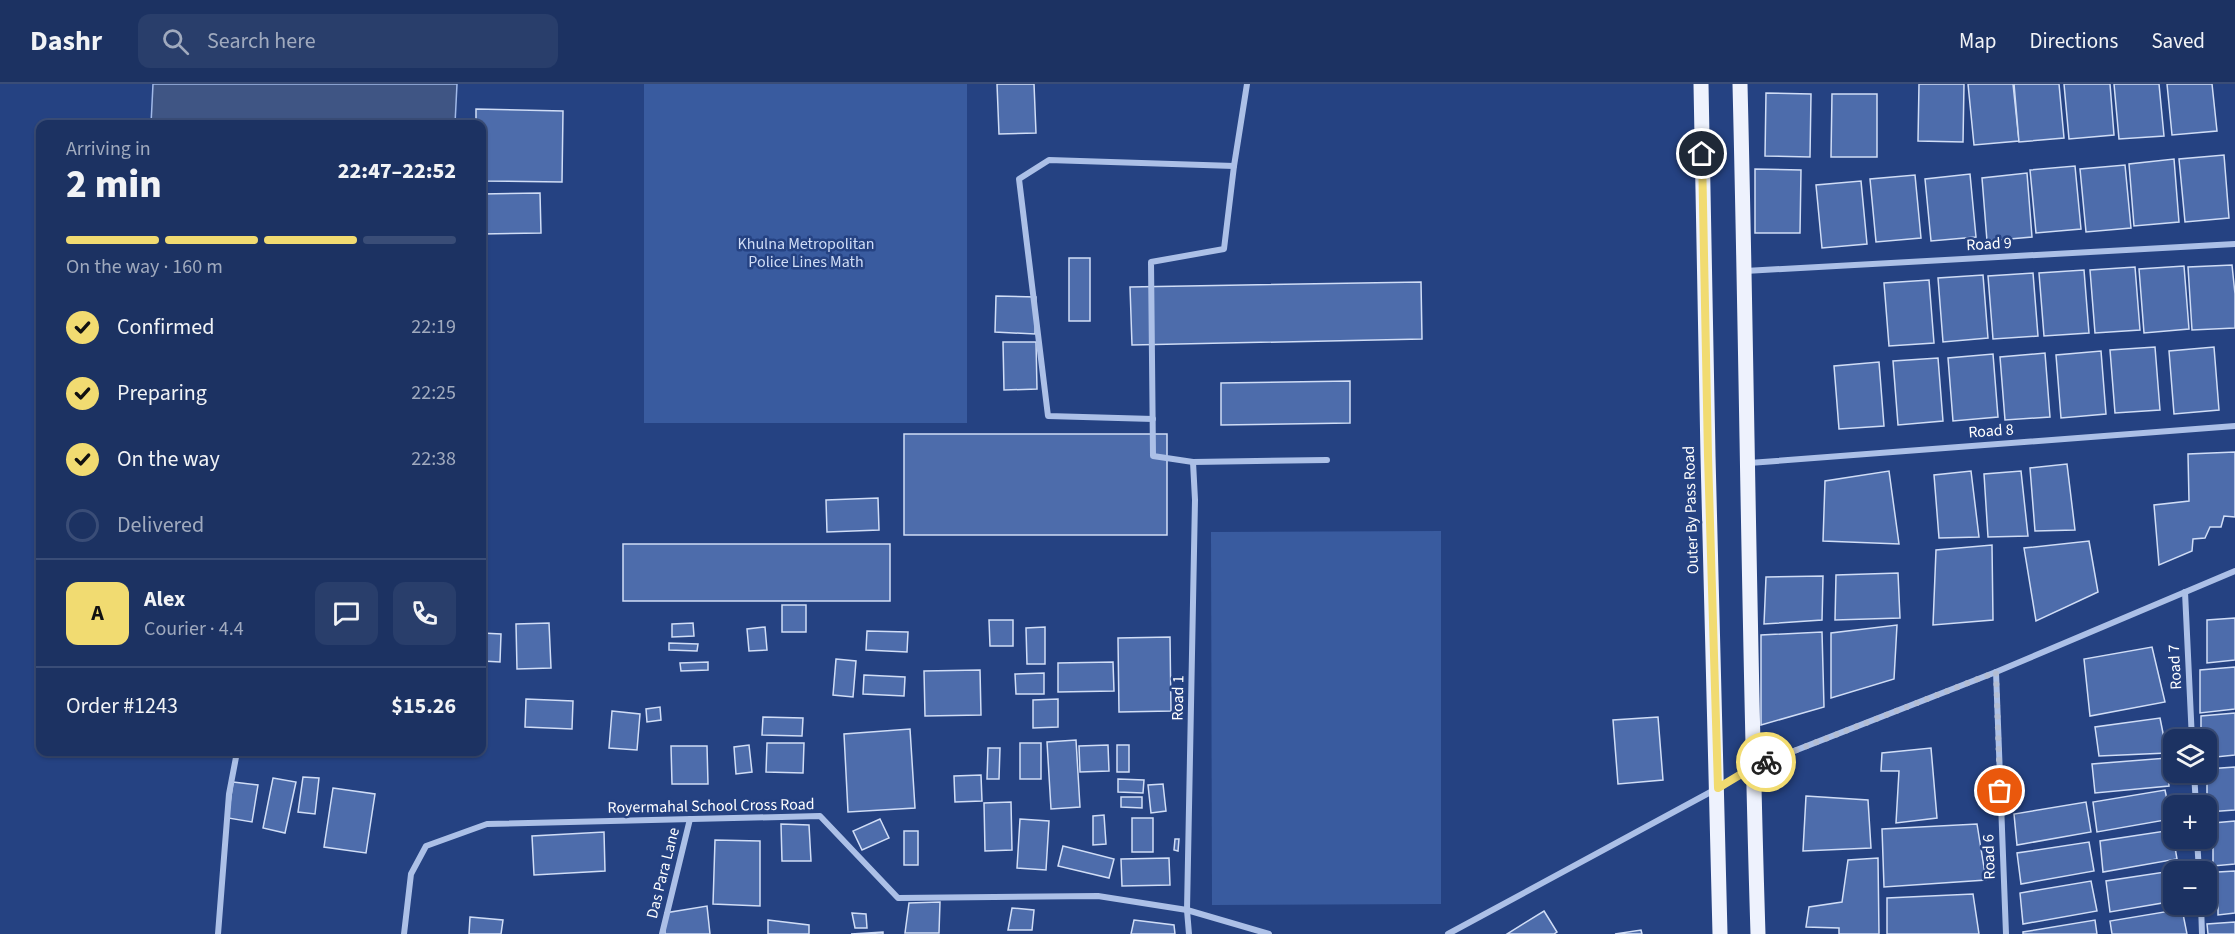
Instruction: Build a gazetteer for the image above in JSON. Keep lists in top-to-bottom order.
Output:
{
  "streets": {
    "main road": ["Outer By Pass Road"],
    "street": [
      "Road 9",
      "Road 8",
      "Road 7",
      "Road 1",
      "Royermahal School Cross Road",
      "Road 6",
      "Das Para Lane"
    ]
  },
  "crossings": [
    ["Road 1", "Royermahal School Cross Road"],
    ["Royermahal School Cross Road", "Das Para Lane"]
  ],
  "parks": ["Khulna Metropolitan Police Lines Math"],
  "page": {
    "header": "Dashr",
    "search": "Search here",
    "nav": ["Map", "Directions", "Saved"],
    "heading": ["2 min", "Arriving in", "22:47–22:52"],
    "panel": [
      "Alex",
      "Courier · 4.4",
      "Order #1243",
      "$15.26"
    ],
    "bar": "On the way · 160 m",
    "list": [
      ["Confirmed", "22:19"],
      ["Preparing", "22:25"],
      ["On the way", "22:38"],
      "Delivered"
    ],
    "round": "A",
    "map_buttons": ["+", "−"]
  }
}
